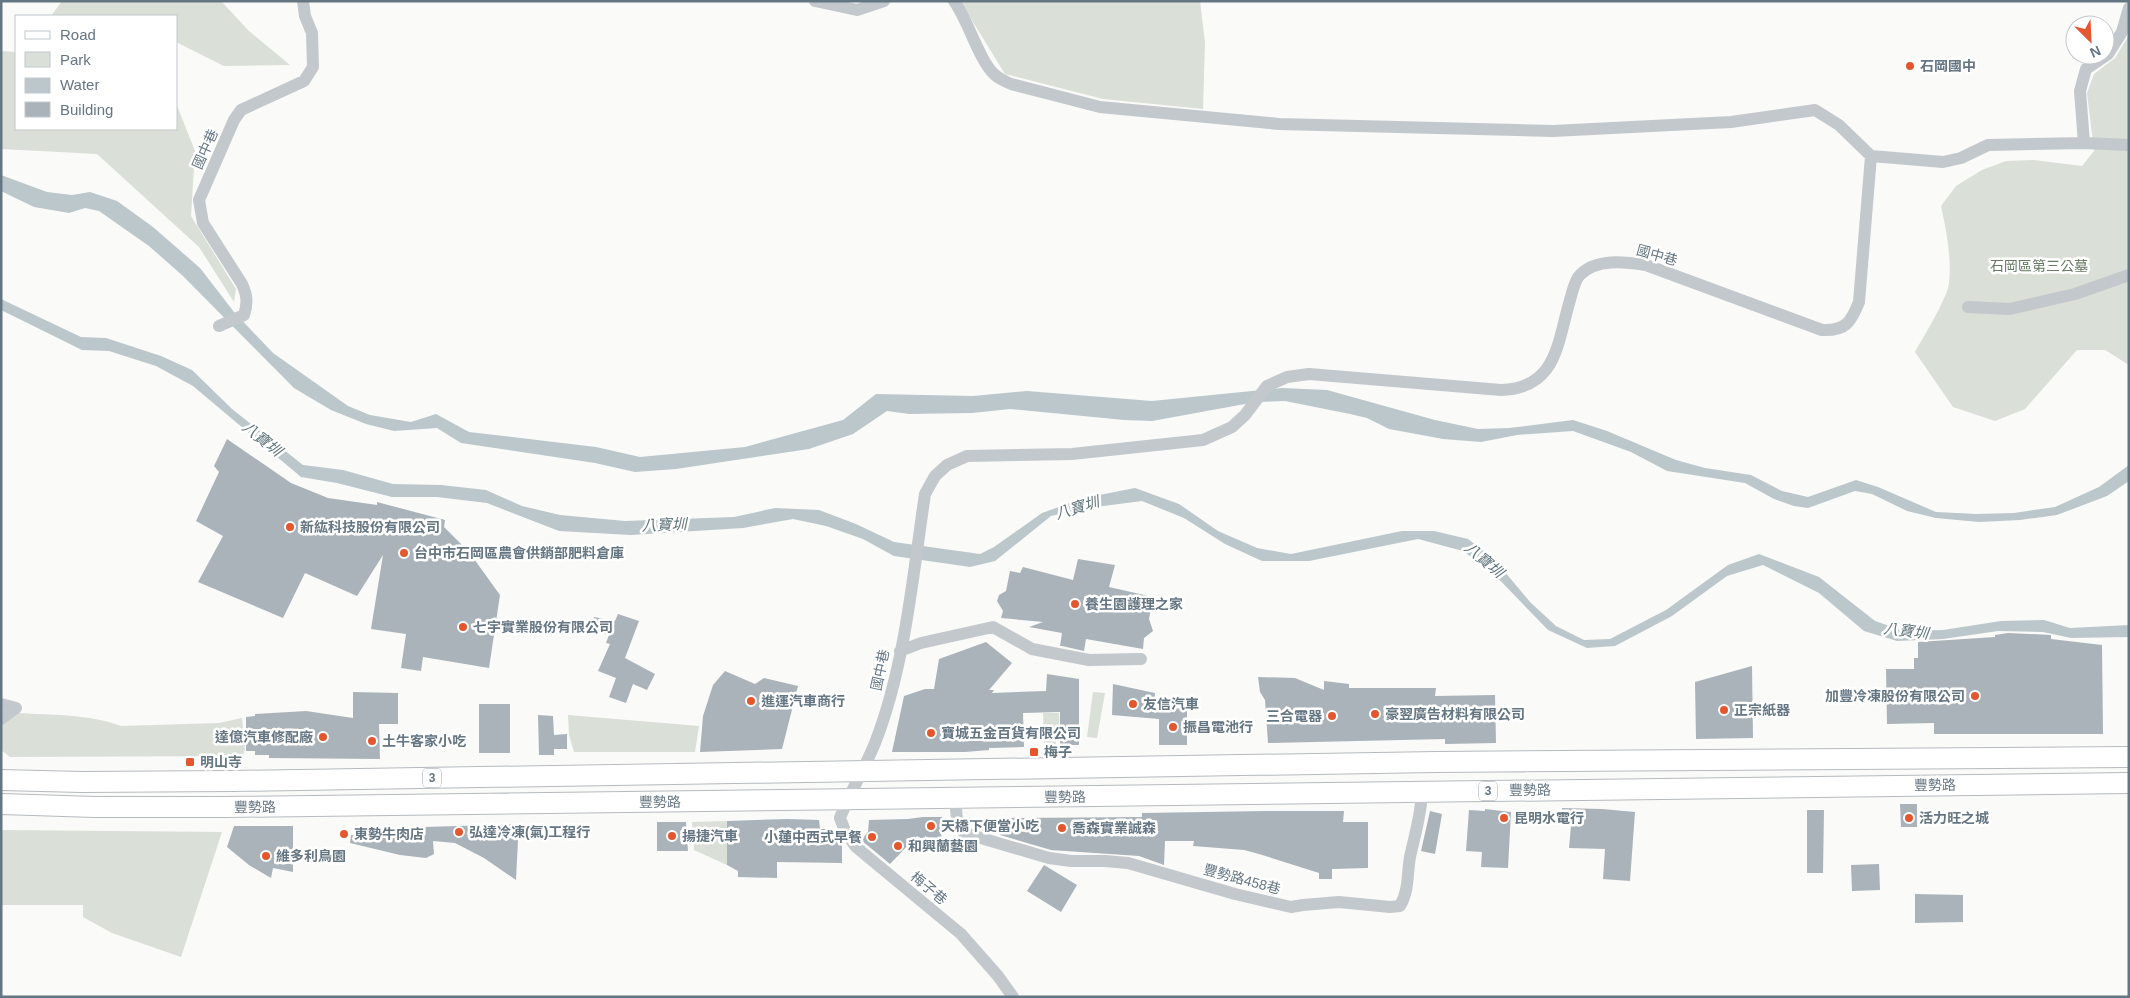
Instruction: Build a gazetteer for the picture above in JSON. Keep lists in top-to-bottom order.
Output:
{
  "streets": {
    "main road": ["3", "豐勢路"],
    "street": ["國中巷", "豐勢路458巷", "梅子巷"]
  },
  "crossings": [
    ["國中巷", "豐勢路"],
    ["國中巷", "梅子巷"],
    ["豐勢路", "豐勢路458巷"],
    ["豐勢路", "梅子巷"]
  ],
  "water": ["八寶圳"],
  "parks": ["石岡區第三公墓"],
  "places": {
    "other": [
      "石岡國中",
      "新紘科技股份有限公司",
      "台中市石岡區農會供銷部肥料倉庫",
      "養生園護理之家",
      "七宇實業股份有限公司",
      "加豐冷凍股份有限公司",
      "進運汽車商行",
      "友信汽車",
      "正宗紙器",
      "豪翌廣告材料有限公司",
      "三合電器",
      "振昌電池行",
      "寶城五金百貨有限公司",
      "達億汽車修配廠",
      "土牛客家小吃",
      "昆明水電行",
      "活力旺之城",
      "天橋下便當小吃",
      "喬森實業誠森",
      "弘達冷凍(氣)工程行",
      "東勢牛肉店",
      "揚捷汽車",
      "小蓮中西式早餐",
      "和興蘭藝園",
      "維多利鳥園"
    ],
    "transit": ["梅子", "明山寺"]
  },
  "legend": [
    "Road",
    "Park",
    "Water",
    "Building"
  ],
  "north": "bottom right"
}
